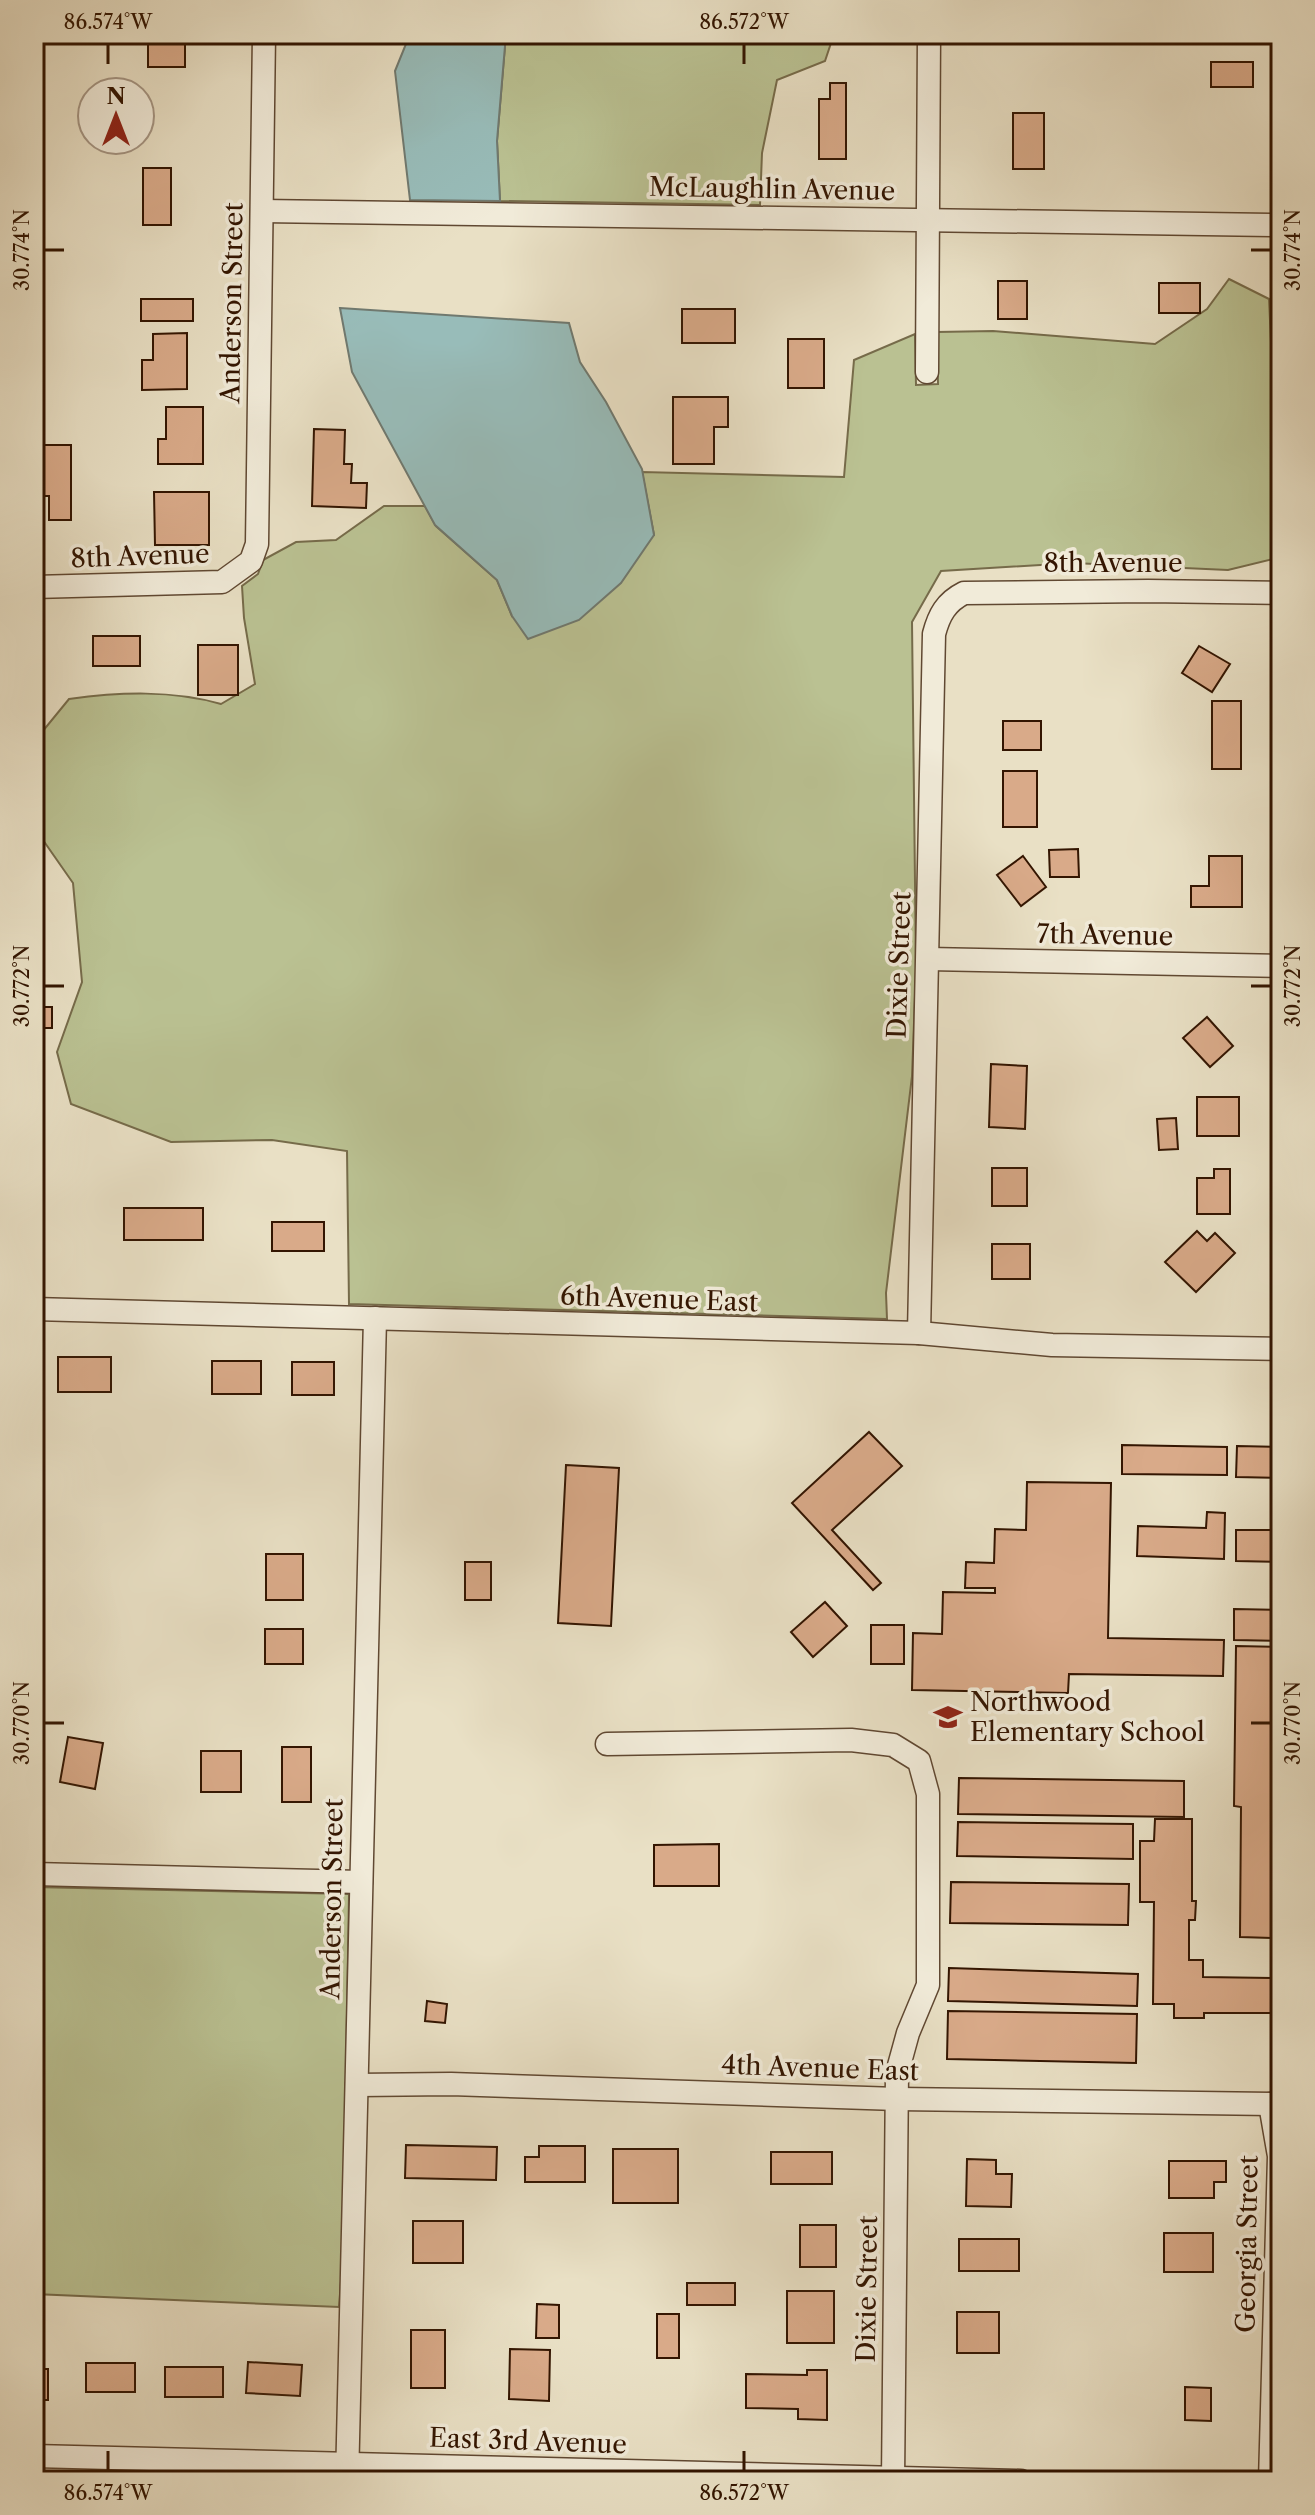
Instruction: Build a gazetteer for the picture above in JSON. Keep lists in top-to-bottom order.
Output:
{
  "streets": {
    "street": [
      "McLaughlin Avenue",
      "Anderson Street",
      "8th Avenue",
      "7th Avenue",
      "Dixie Street",
      "6th Avenue East",
      "4th Avenue East",
      "Georgia Street",
      "East 3rd Avenue"
    ]
  },
  "crossings": [
    ["McLaughlin Avenue", "Anderson Street"],
    ["Anderson Street", "8th Avenue"],
    ["Anderson Street", "6th Avenue East"],
    ["Anderson Street", "4th Avenue East"],
    ["Anderson Street", "East 3rd Avenue"],
    ["8th Avenue", "Dixie Street"],
    ["7th Avenue", "Dixie Street"],
    ["Dixie Street", "6th Avenue East"],
    ["Dixie Street", "4th Avenue East"],
    ["Dixie Street", "East 3rd Avenue"],
    ["4th Avenue East", "Georgia Street"]
  ],
  "places": {
    "school or university": ["Northwood Elementary School"]
  },
  "north": "top",
  "coordinates": [
    "86.574°W",
    "86.572°W",
    "30.774°N",
    "30.772°N",
    "30.770°N"
  ]
}
